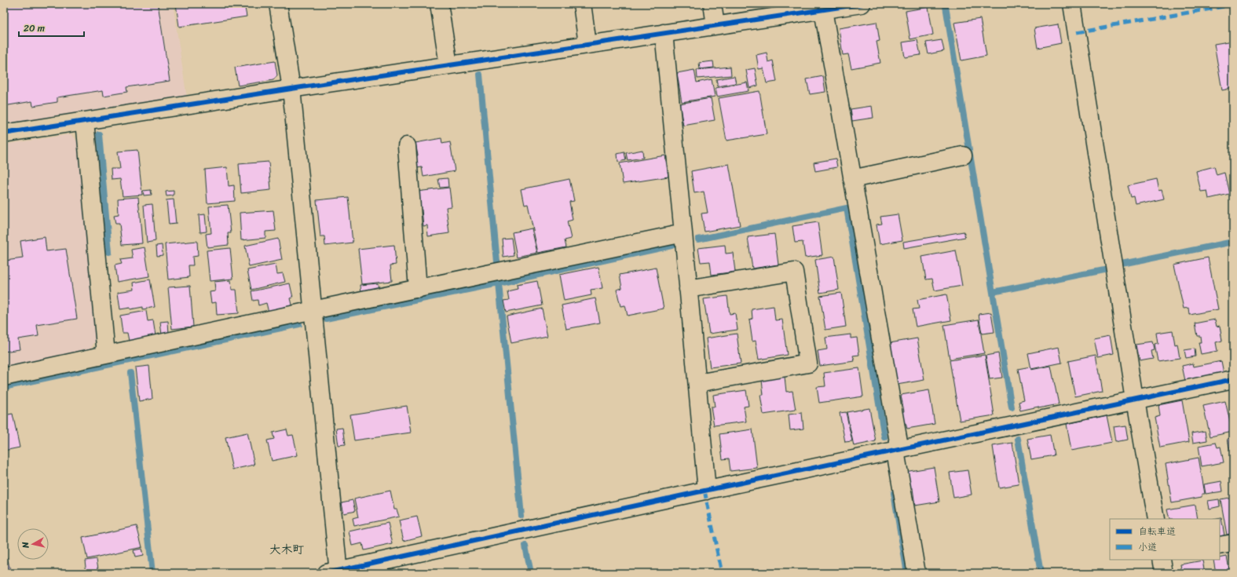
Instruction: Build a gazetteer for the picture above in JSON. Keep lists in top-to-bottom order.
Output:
{
  "districts": ["大木町"],
  "legend": ["自転車道", "小道"],
  "scale_bar": "20 m",
  "north": "left"
}
